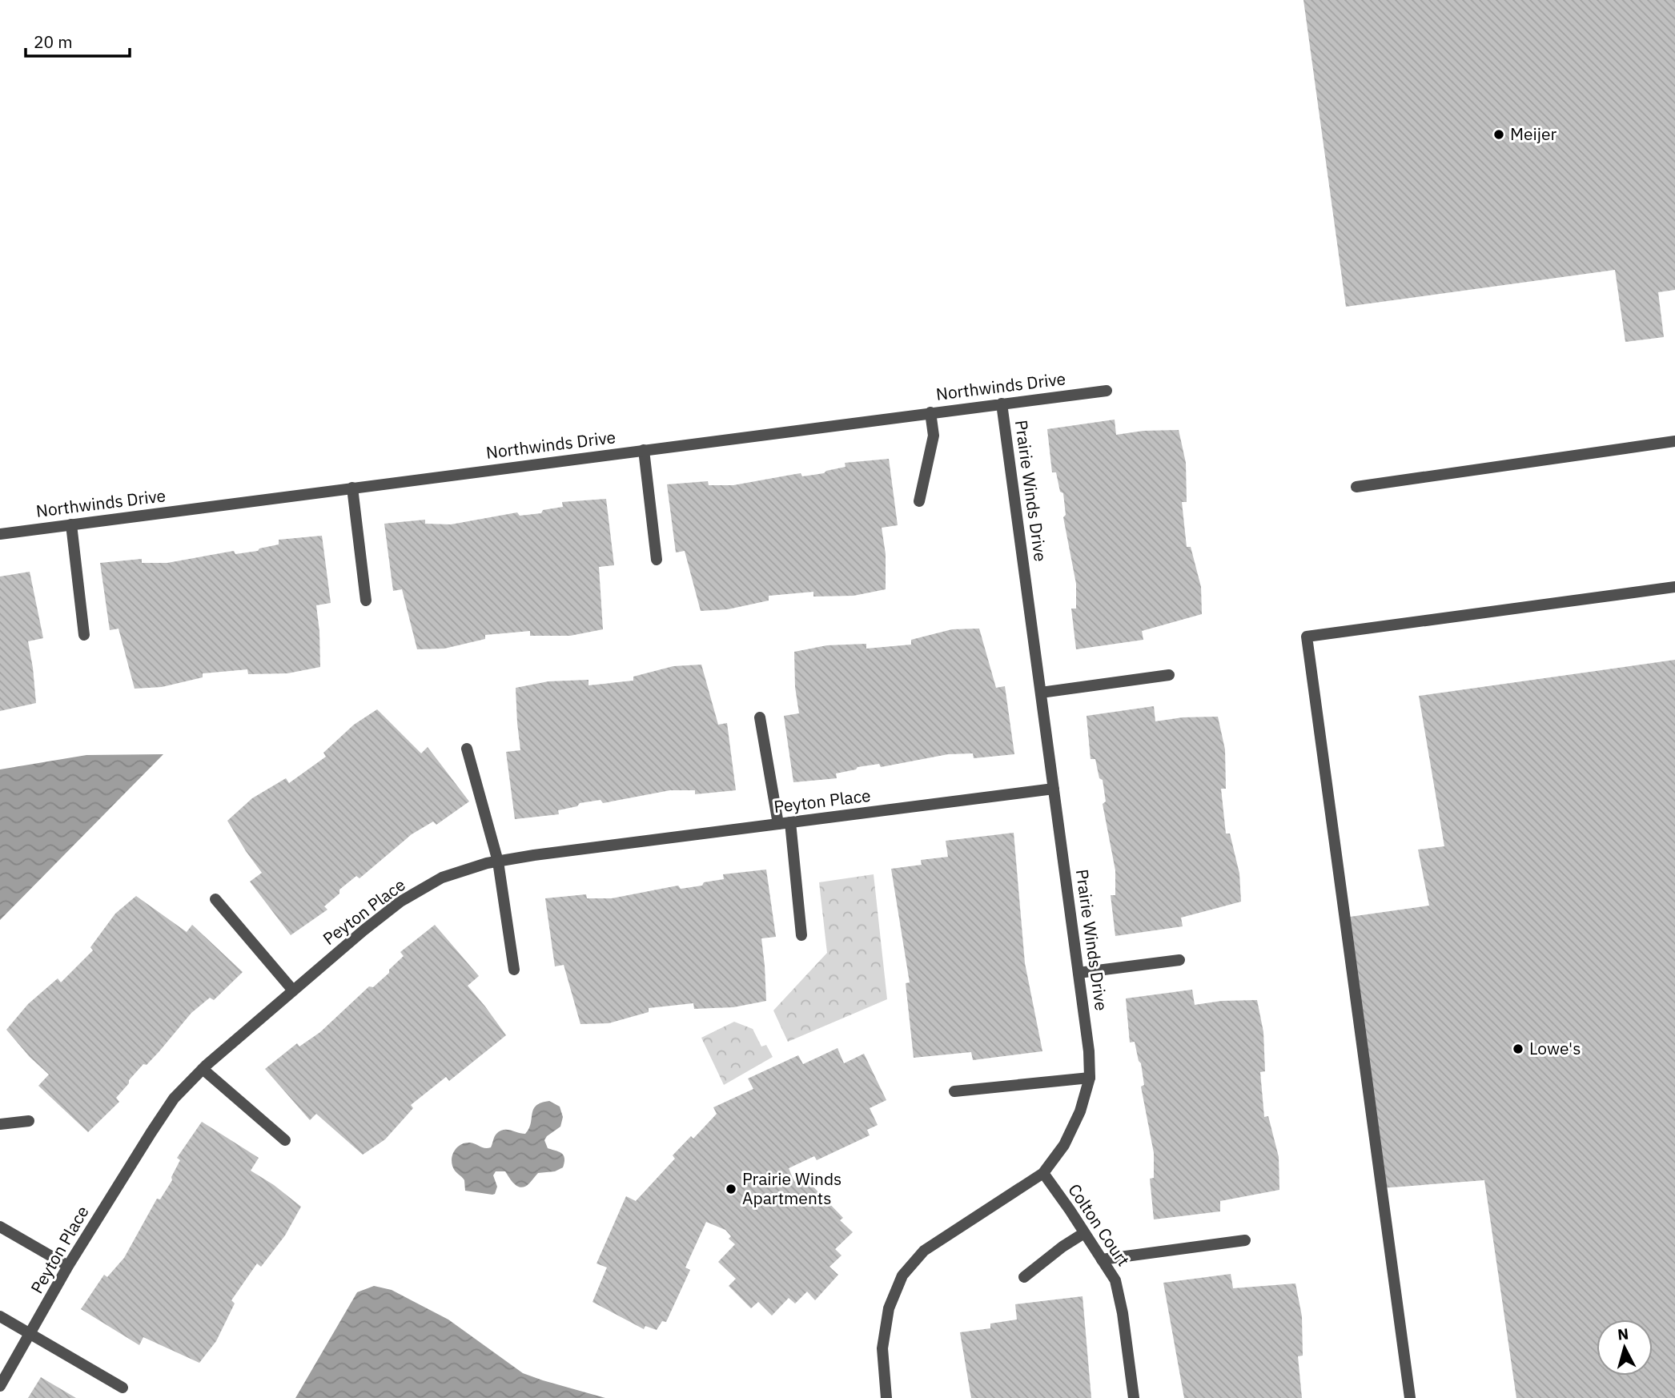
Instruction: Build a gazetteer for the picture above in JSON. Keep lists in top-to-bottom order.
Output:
{
  "streets": {
    "street": [
      "Northwinds Drive",
      "Prairie Winds Drive",
      "Peyton Place",
      "Colton Court"
    ]
  },
  "crossings": [
    ["Northwinds Drive", "Prairie Winds Drive"],
    ["Prairie Winds Drive", "Peyton Place"],
    ["Prairie Winds Drive", "Colton Court"]
  ],
  "places": ["Meijer", "Lowe's", "Prairie Winds Apartments"],
  "scale_bar": "20 m",
  "north": "top"
}
